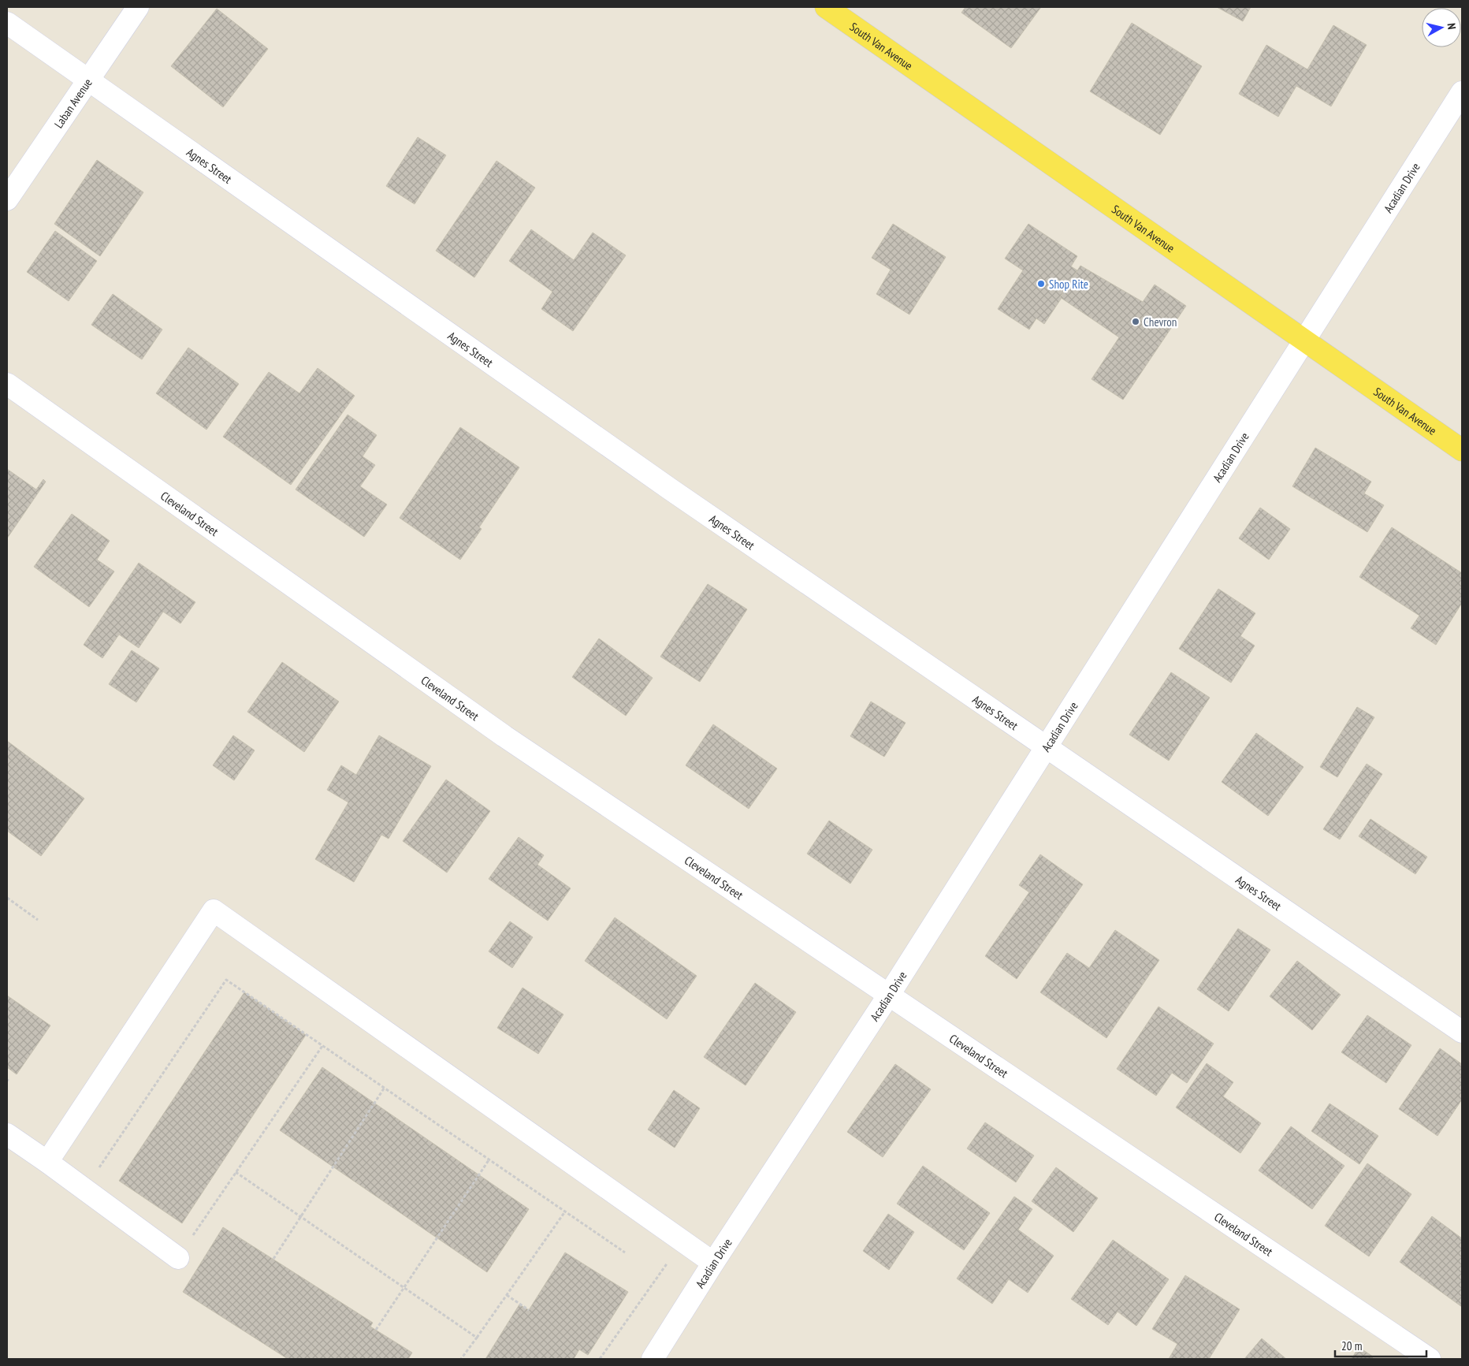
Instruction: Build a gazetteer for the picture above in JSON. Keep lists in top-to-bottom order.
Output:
{
  "streets": {
    "main road": ["South Van Avenue"],
    "street": [
      "Laban Avenue",
      "Agnes Street",
      "Acadian Drive",
      "Cleveland Street"
    ]
  },
  "crossings": [
    ["South Van Avenue", "Acadian Drive"],
    ["Laban Avenue", "Agnes Street"],
    ["Agnes Street", "Acadian Drive"],
    ["Acadian Drive", "Cleveland Street"]
  ],
  "places": ["Shop Rite", "Chevron"],
  "scale_bar": "20 m",
  "north": "right"
}
